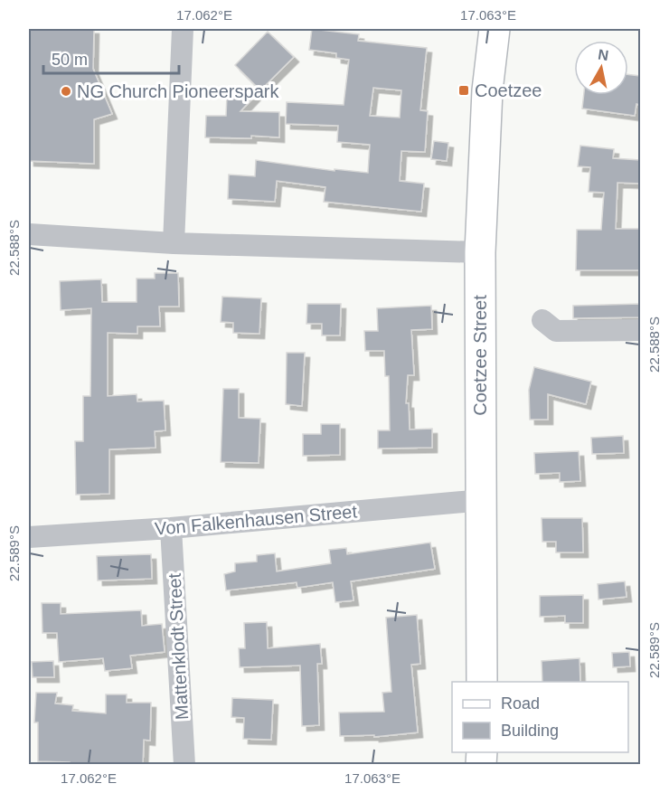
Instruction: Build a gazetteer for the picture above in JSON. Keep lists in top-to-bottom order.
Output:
{
  "streets": {
    "street": ["Coetzee Street", "Von Falkenhausen Street", "Mattenklodt Street"]
  },
  "crossings": [
    ["Coetzee Street", "Von Falkenhausen Street"],
    ["Von Falkenhausen Street", "Mattenklodt Street"]
  ],
  "places": {
    "transit": ["Coetzee"],
    "other": ["NG Church Pioneerspark"]
  },
  "legend": ["Road", "Building"],
  "scale_bar": "50 m",
  "north": "top",
  "coordinates": [
    "17.062°E",
    "17.063°E",
    "22.588°S",
    "22.589°S"
  ]
}
